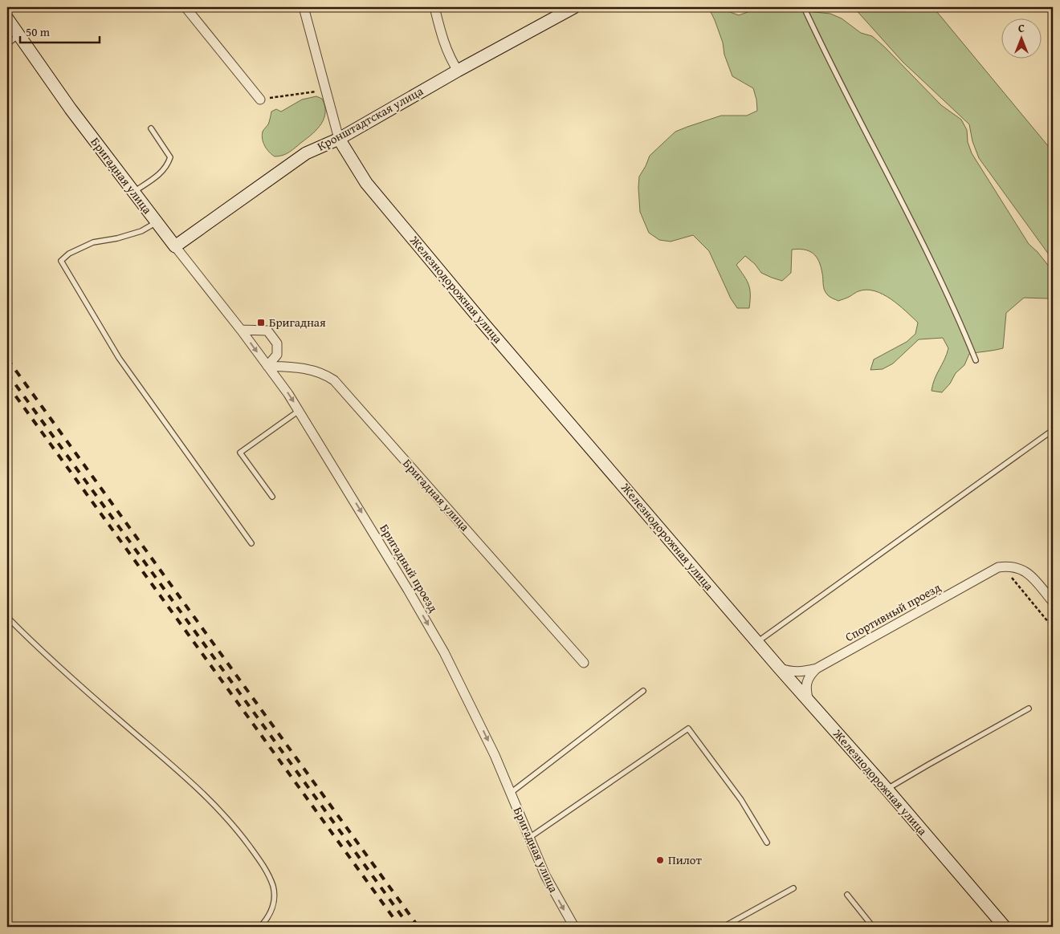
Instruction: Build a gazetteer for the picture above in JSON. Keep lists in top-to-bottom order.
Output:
{
  "streets": {
    "street": [
      "Кронштадтская улица",
      "Бригадная улица",
      "Железнодорожная улица",
      "Бригадный проезд",
      "Спортивный проезд"
    ]
  },
  "crossings": [
    ["Кронштадтская улица", "Бригадная улица"],
    ["Кронштадтская улица", "Железнодорожная улица"],
    ["Бригадная улица", "Бригадный проезд"],
    ["Железнодорожная улица", "Спортивный проезд"]
  ],
  "one_way": ["Бригадный проезд"],
  "places": {
    "transit": ["Бригадная"],
    "other": ["Пилот"]
  },
  "scale_bar": "50 m",
  "north": "top"
}
